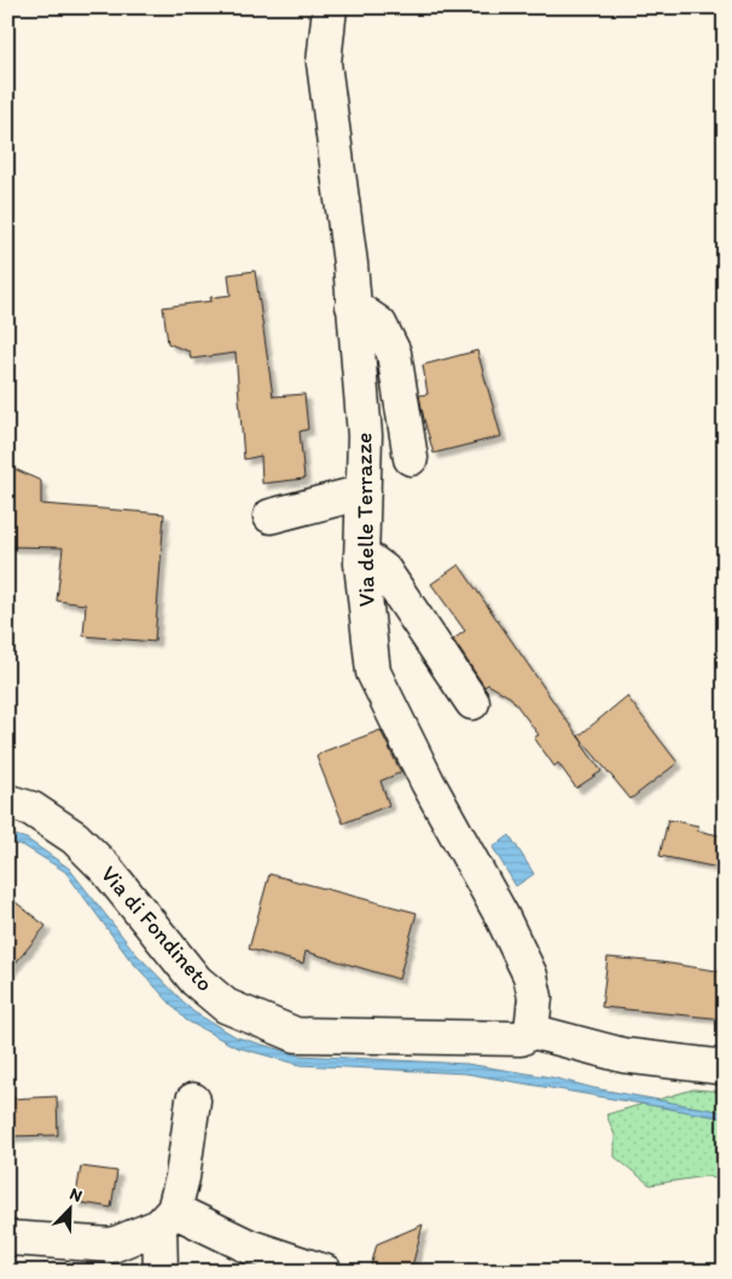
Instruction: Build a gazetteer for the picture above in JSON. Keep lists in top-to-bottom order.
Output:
{
  "streets": {
    "street": ["Via delle Terrazze", "Via di Fondineto"]
  },
  "crossings": [
    ["Via delle Terrazze", "Via di Fondineto"]
  ],
  "north": "top right"
}
